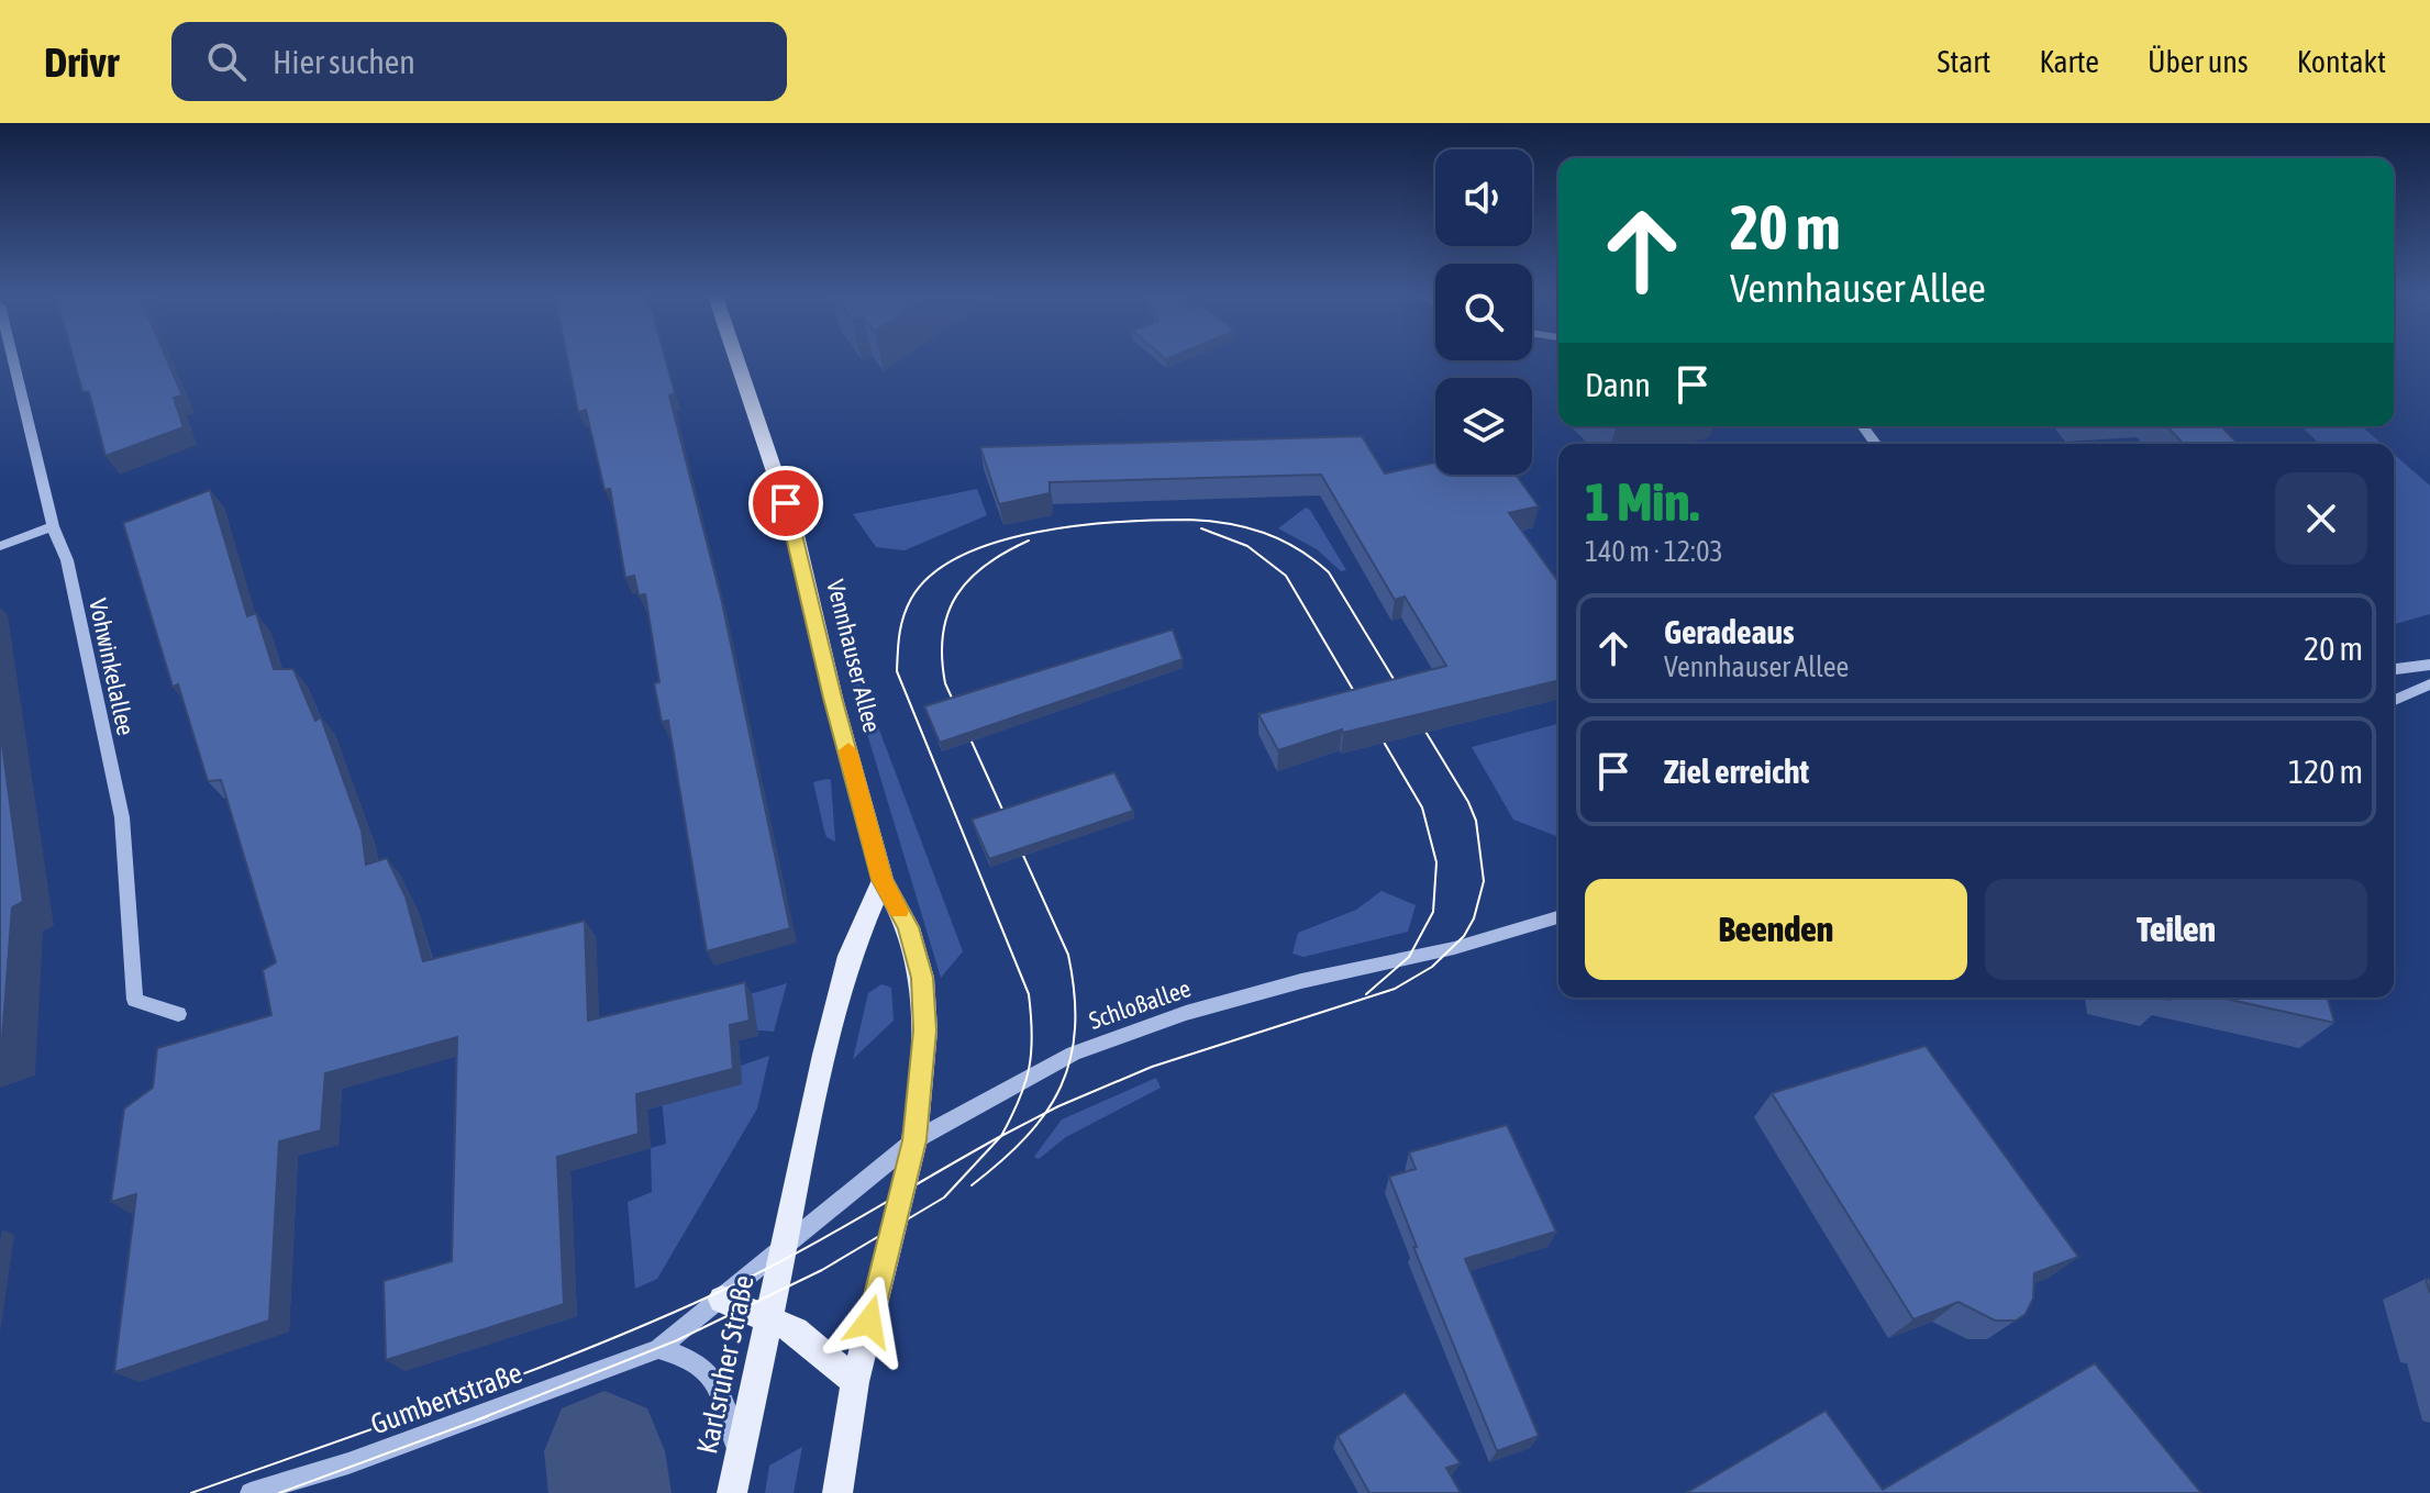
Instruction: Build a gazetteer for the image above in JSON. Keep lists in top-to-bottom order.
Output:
{
  "streets": {
    "main road": ["Vennhauser Allee", "Karlsruher Straße"],
    "street": ["Vohwinkelallee", "Schloßallee", "Gumbertstraße"]
  },
  "crossings": [
    ["Vennhauser Allee", "Schloßallee"],
    ["Schloßallee", "Karlsruher Straße"],
    ["Schloßallee", "Gumbertstraße"],
    ["Karlsruher Straße", "Gumbertstraße"]
  ],
  "page": {
    "header": "Drivr",
    "search": "Hier suchen",
    "nav": [
      "Start",
      "Karte",
      "Über uns",
      "Kontakt"
    ],
    "turn": ["20 m", "Vennhauser Allee"],
    "then": "Dann",
    "heading": ["1 Min.", "140 m · 12:03"],
    "list": [
      {
        "name": "Geradeaus",
        "note": "Vennhauser Allee",
        "value": "20 m"
      },
      {
        "name": "Ziel erreicht",
        "value": "120 m"
      }
    ],
    "buttons": ["Beenden", "Teilen"]
  }
}
